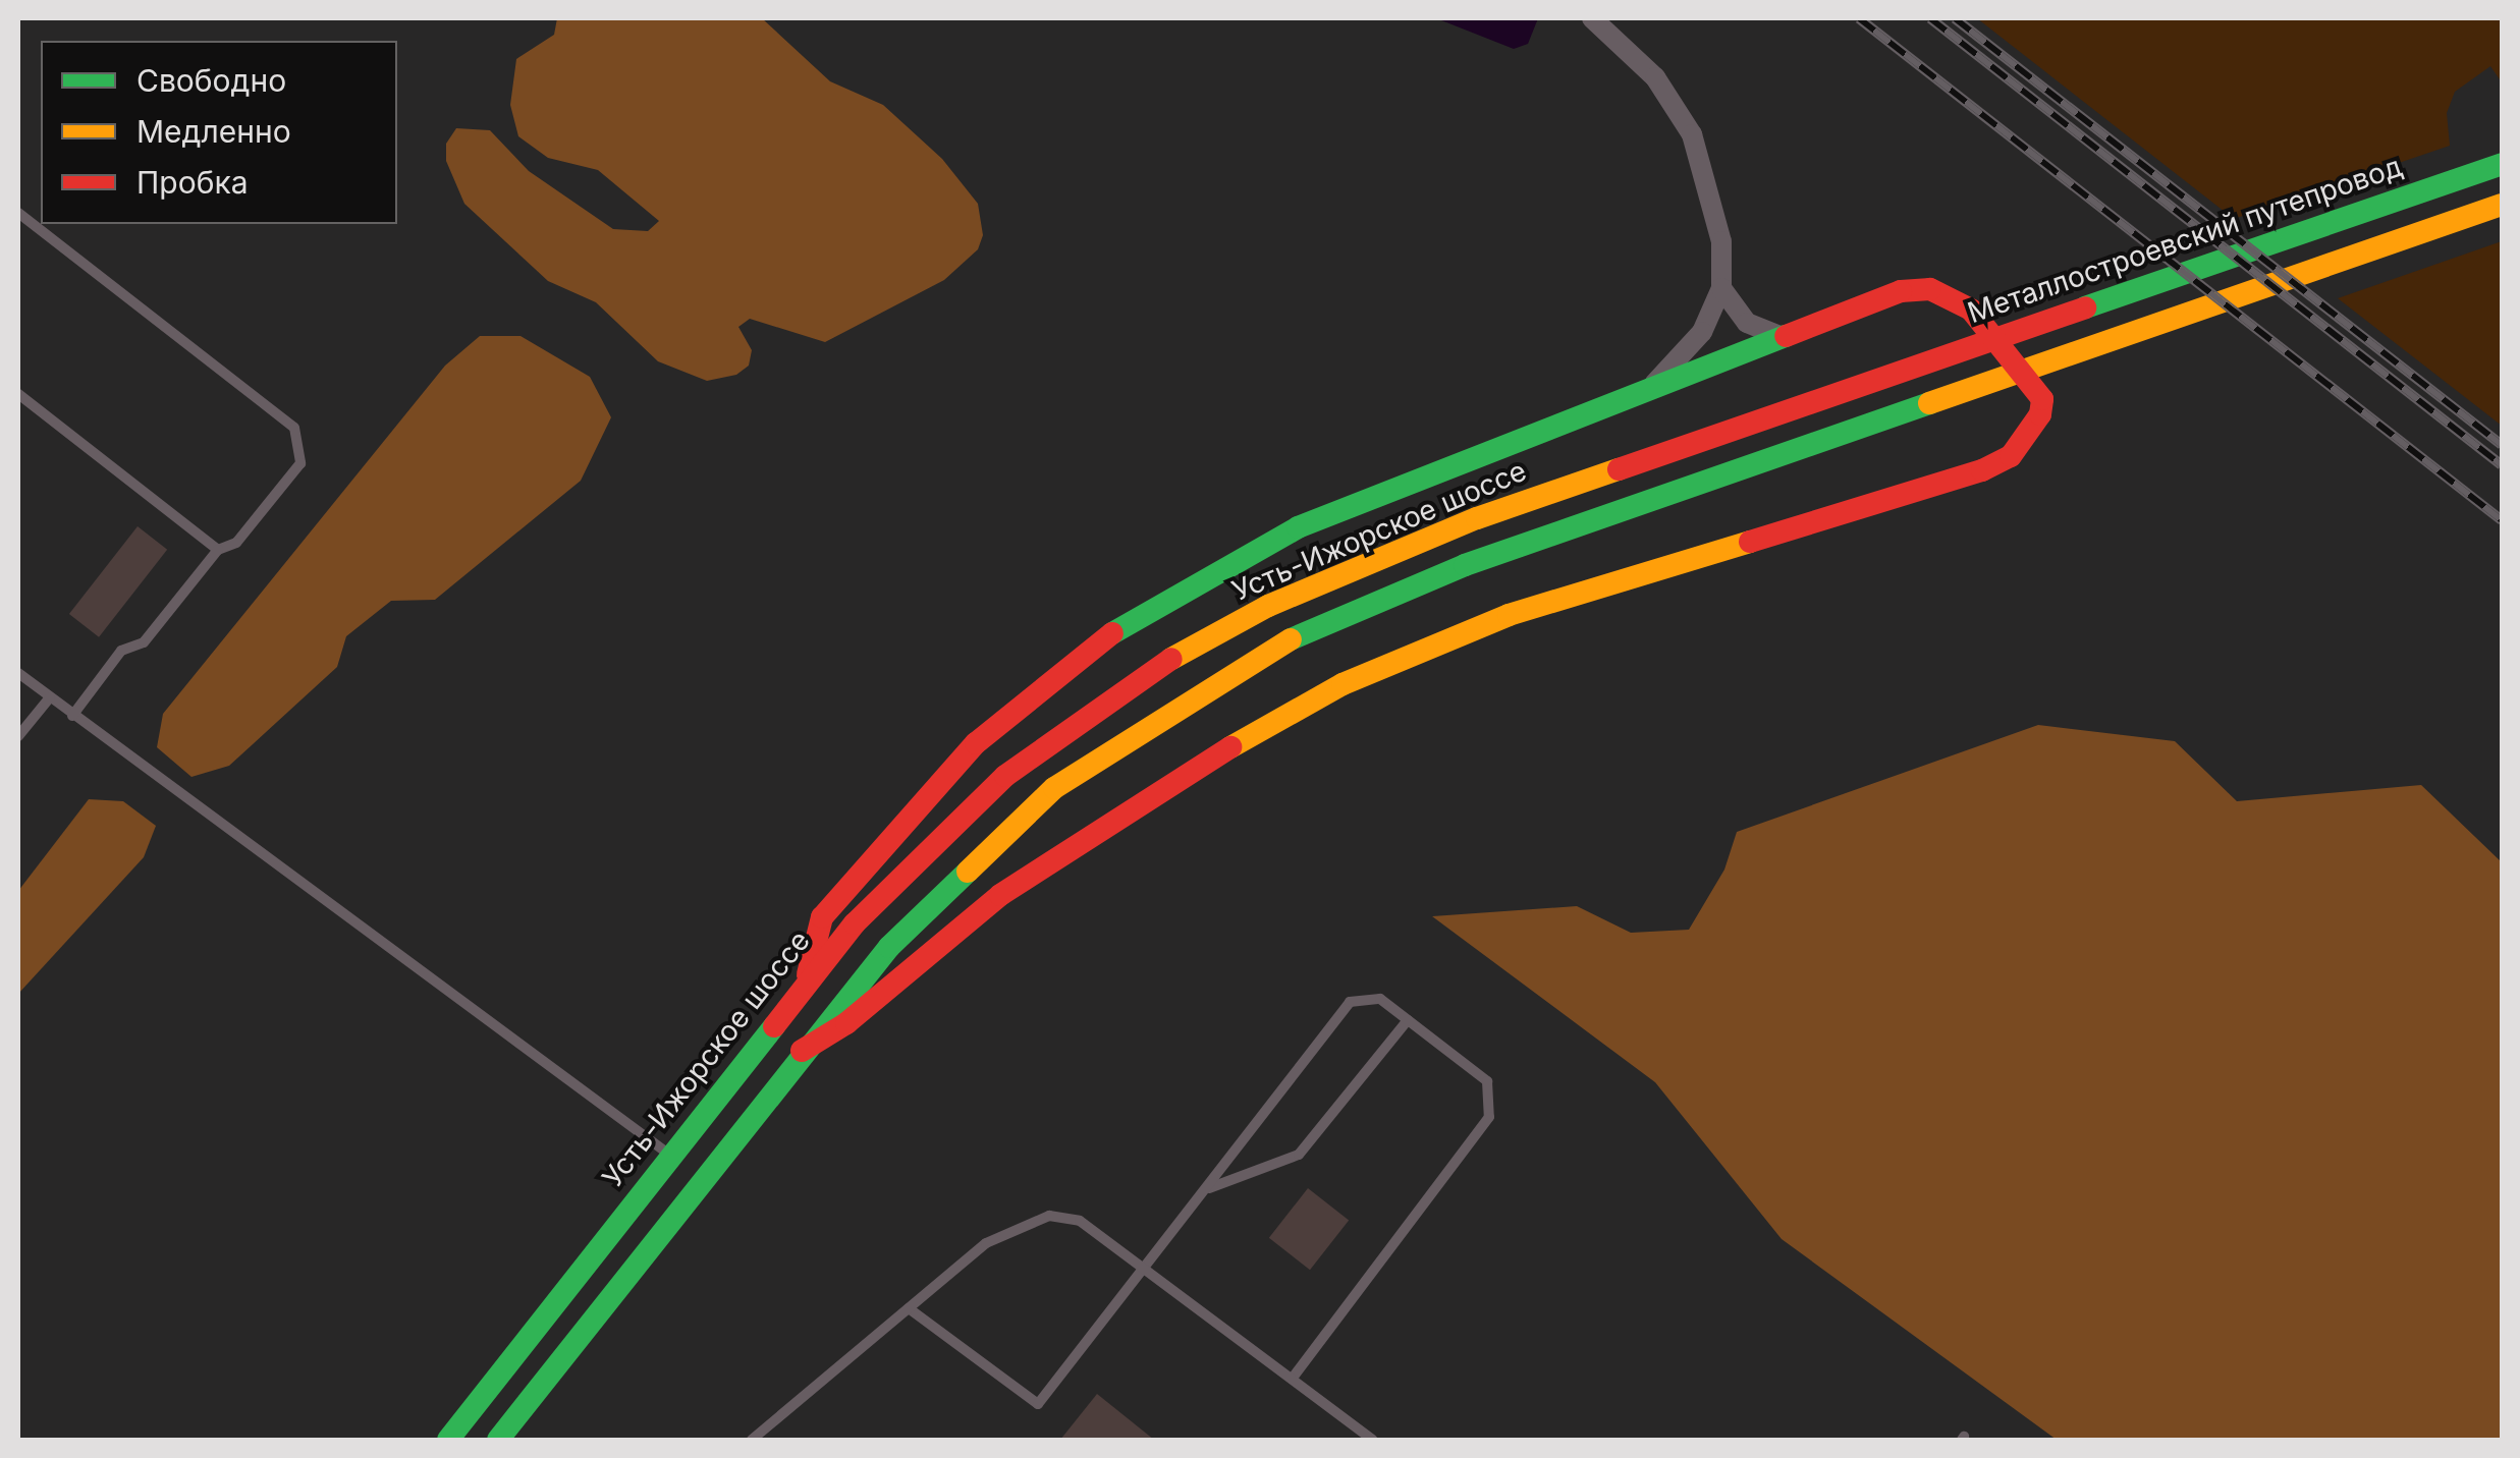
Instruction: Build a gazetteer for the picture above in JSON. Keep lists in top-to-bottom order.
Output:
{
  "streets": {
    "street": ["Металлостроевский путепровод", "Усть-Ижорское шоссе"]
  },
  "crossings": [
    ["Металлостроевский путепровод", "Усть-Ижорское шоссе"]
  ],
  "legend": ["Свободно", "Медленно", "Пробка"]
}
